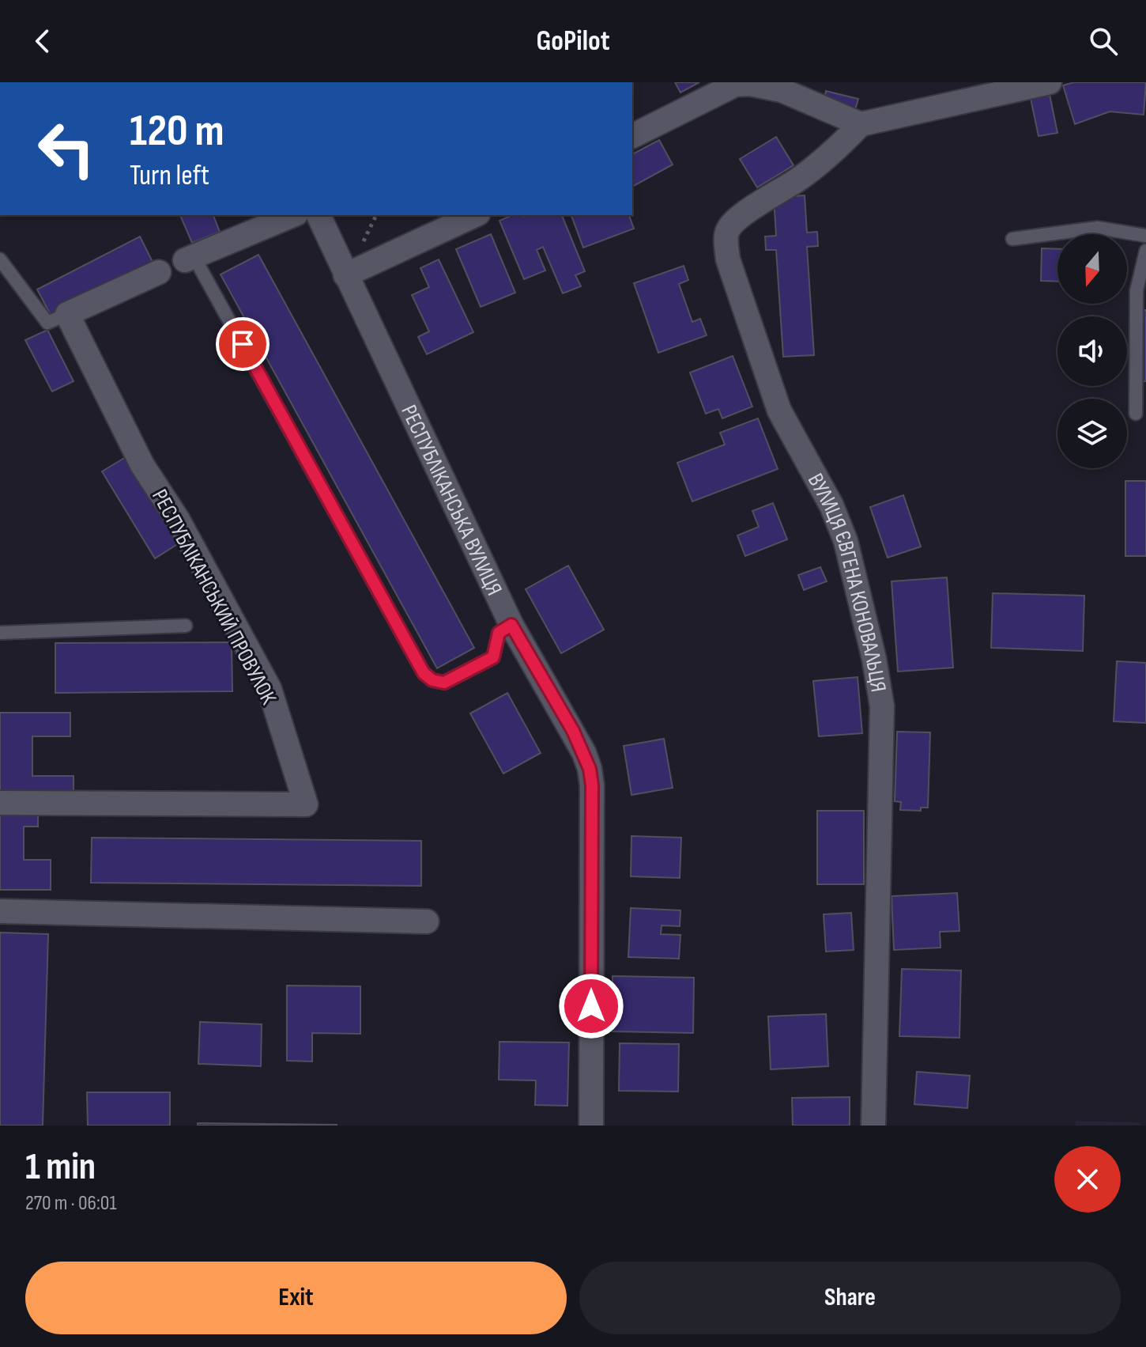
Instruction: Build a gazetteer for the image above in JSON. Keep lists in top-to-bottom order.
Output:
{
  "streets": {
    "street": ["РЕСПУБЛІКАНСЬКА ВУЛИЦЯ", "ВУЛИЦЯ ЄВГЕНА КОНОВАЛЬЦЯ", "РЕСПУБЛІКАНСЬКИЙ ПРОВУЛОК"]
  },
  "north": "bottom",
  "page": {
    "header": "GoPilot",
    "turn": ["120 m", "Turn left"],
    "heading": ["1 min", "270 m · 06:01"],
    "buttons": ["Exit", "Share"]
  }
}
